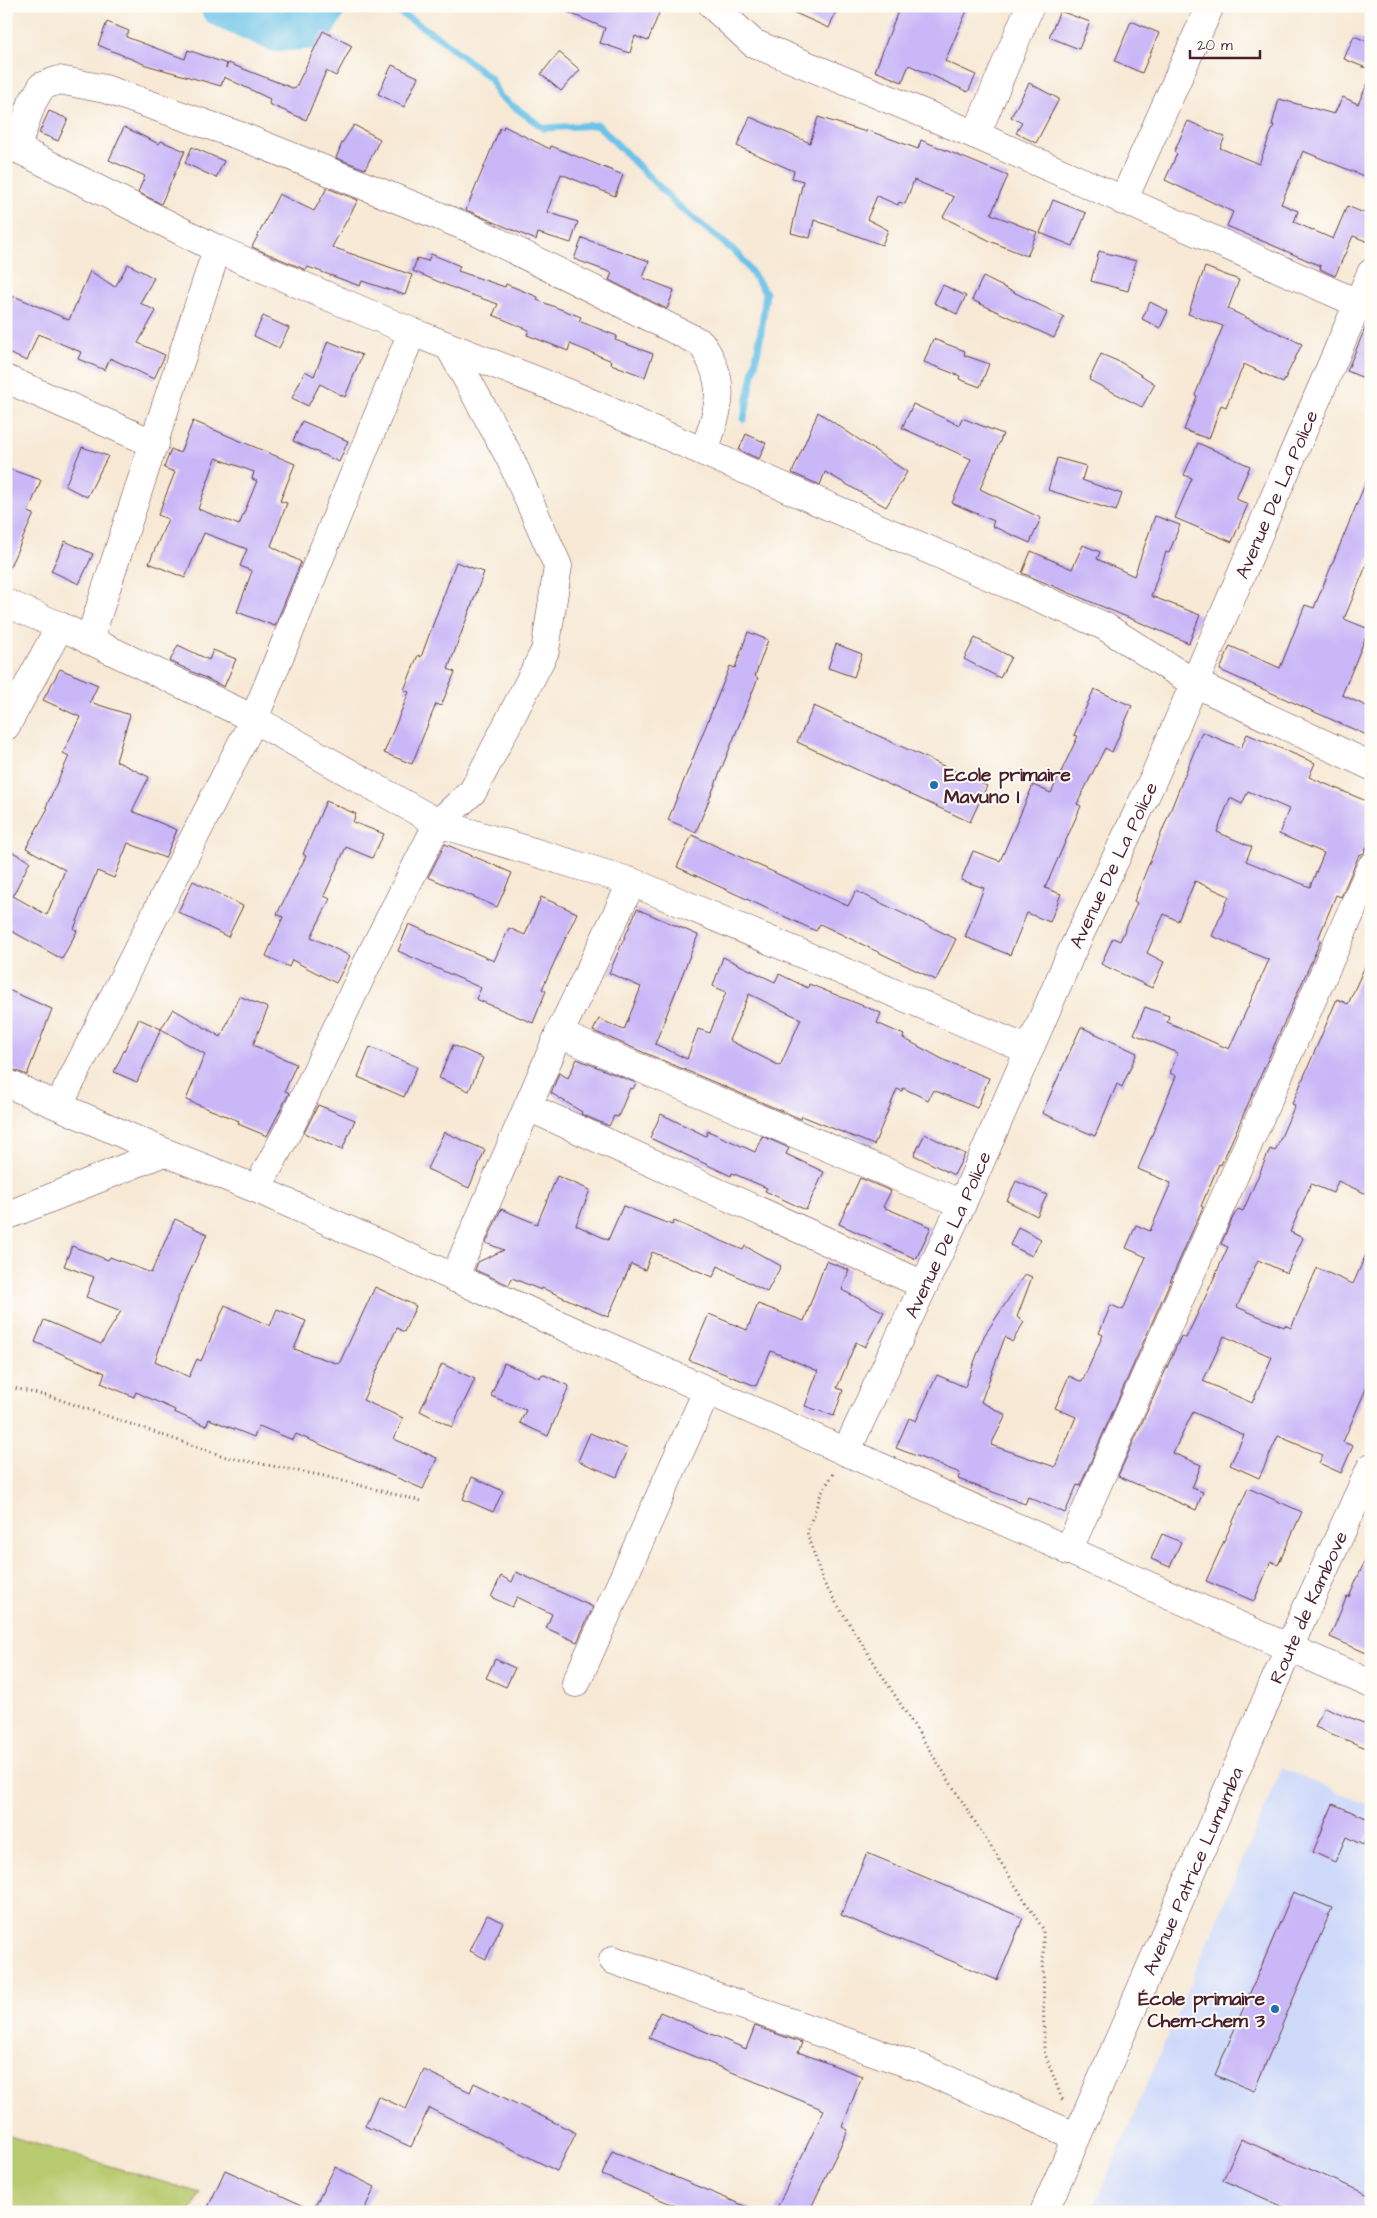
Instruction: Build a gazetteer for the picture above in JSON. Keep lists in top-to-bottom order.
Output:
{
  "streets": {
    "street": ["Avenue De La Police", "Route de Kambove", "Avenue Patrice Lumumba"]
  },
  "crossings": [
    ["Route de Kambove", "Avenue Patrice Lumumba"]
  ],
  "places": ["Ecole primaire Mavuno I", "École primaire Chem-chem 3"],
  "scale_bar": "20 m"
}
